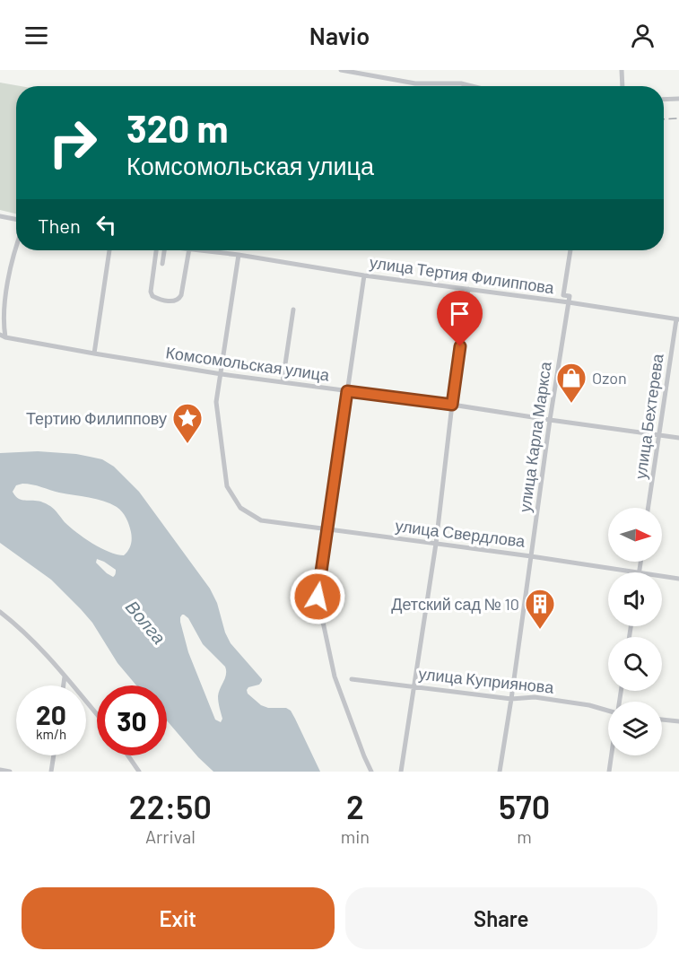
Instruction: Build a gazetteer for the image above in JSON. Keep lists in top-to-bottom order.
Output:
{
  "streets": {
    "street": [
      "улица Тертия Филиппова",
      "Комсомольская улица",
      "улица Бехтерева",
      "улица Карла Маркса",
      "улица Свердлова",
      "улица Куприянова"
    ]
  },
  "crossings": [
    ["улица Тертия Филиппова", "улица Бехтерева"],
    ["улица Тертия Филиппова", "улица Карла Маркса"],
    ["Комсомольская улица", "улица Бехтерева"],
    ["Комсомольская улица", "улица Карла Маркса"],
    ["Комсомольская улица", "улица Свердлова"],
    ["улица Карла Маркса", "улица Свердлова"],
    ["улица Карла Маркса", "улица Куприянова"]
  ],
  "water": ["Волга"],
  "places": {
    "shop": ["Ozon"],
    "place": ["Тертию Филиппову"],
    "building": ["Детский сад № 10"]
  },
  "north": "right",
  "page": {
    "header": "Navio",
    "turn": ["320 m", "Комсомольская улица"],
    "then": "Then",
    "speed": "20 km/h",
    "limit": "30",
    "eta": [
      "22:50",
      "Arrival",
      "2",
      "min",
      "570",
      "m"
    ],
    "buttons": ["Exit", "Share"]
  }
}
